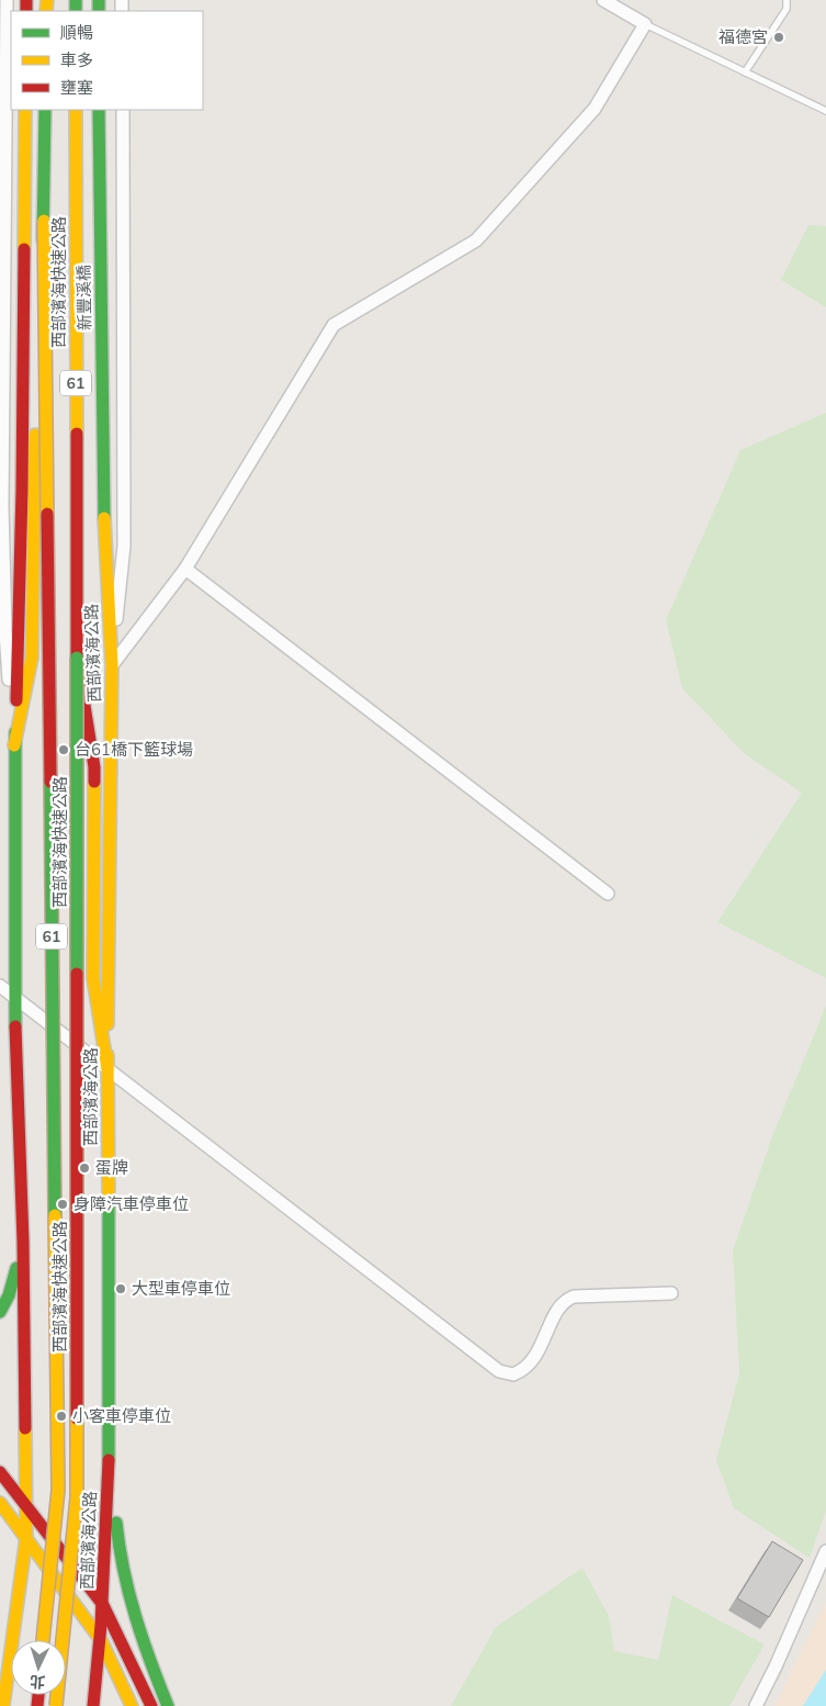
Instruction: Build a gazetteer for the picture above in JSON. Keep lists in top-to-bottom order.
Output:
{
  "streets": {
    "main road": [
      "西部濱海快速公路",
      "新豐溪橋",
      "61",
      "西部濱海公路"
    ]
  },
  "crossings": [
    ["新豐溪橋", "西部濱海公路"]
  ],
  "places": [
    "福德宮",
    "台61橋下籃球場",
    "蛋牌",
    "身障汽車停車位",
    "大型車停車位",
    "小客車停車位"
  ],
  "legend": ["順暢", "車多", "壅塞"],
  "north": "bottom"
}
